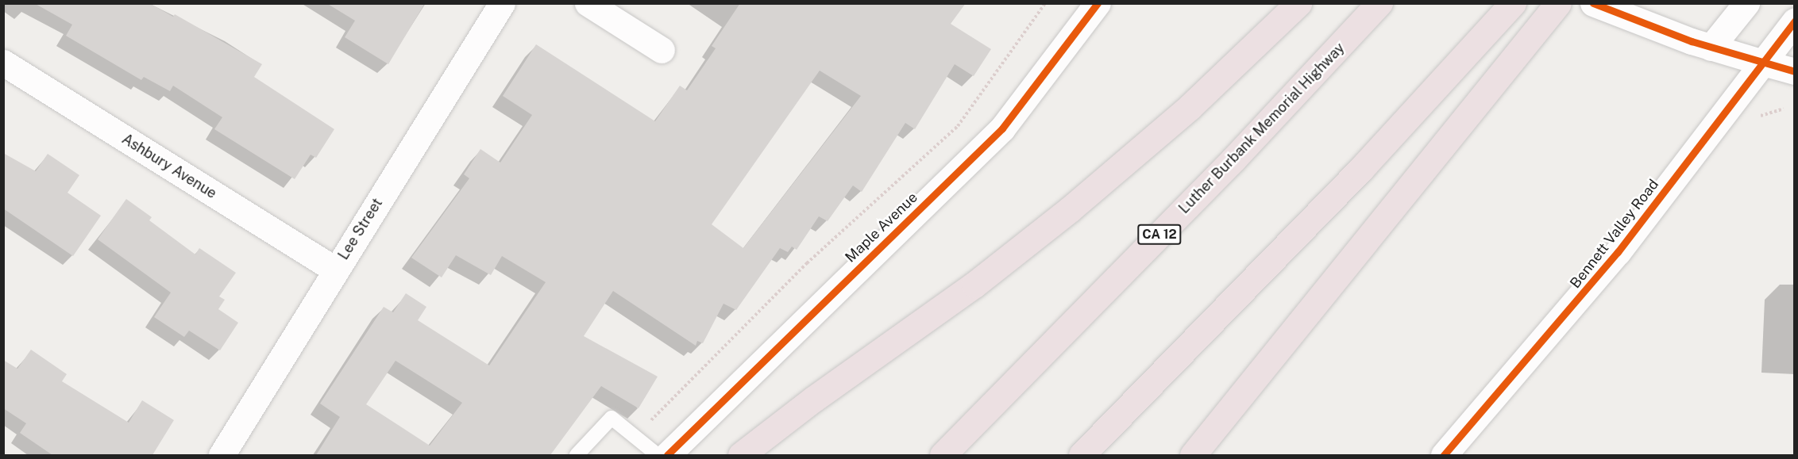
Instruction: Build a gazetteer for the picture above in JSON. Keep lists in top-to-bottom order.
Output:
{
  "streets": {
    "highway": ["Luther Burbank Memorial Highway", "CA 12"],
    "street": [
      "Ashbury Avenue",
      "Maple Avenue",
      "Lee Street",
      "Bennett Valley Road"
    ]
  },
  "crossings": [
    ["Ashbury Avenue", "Lee Street"]
  ]
}
